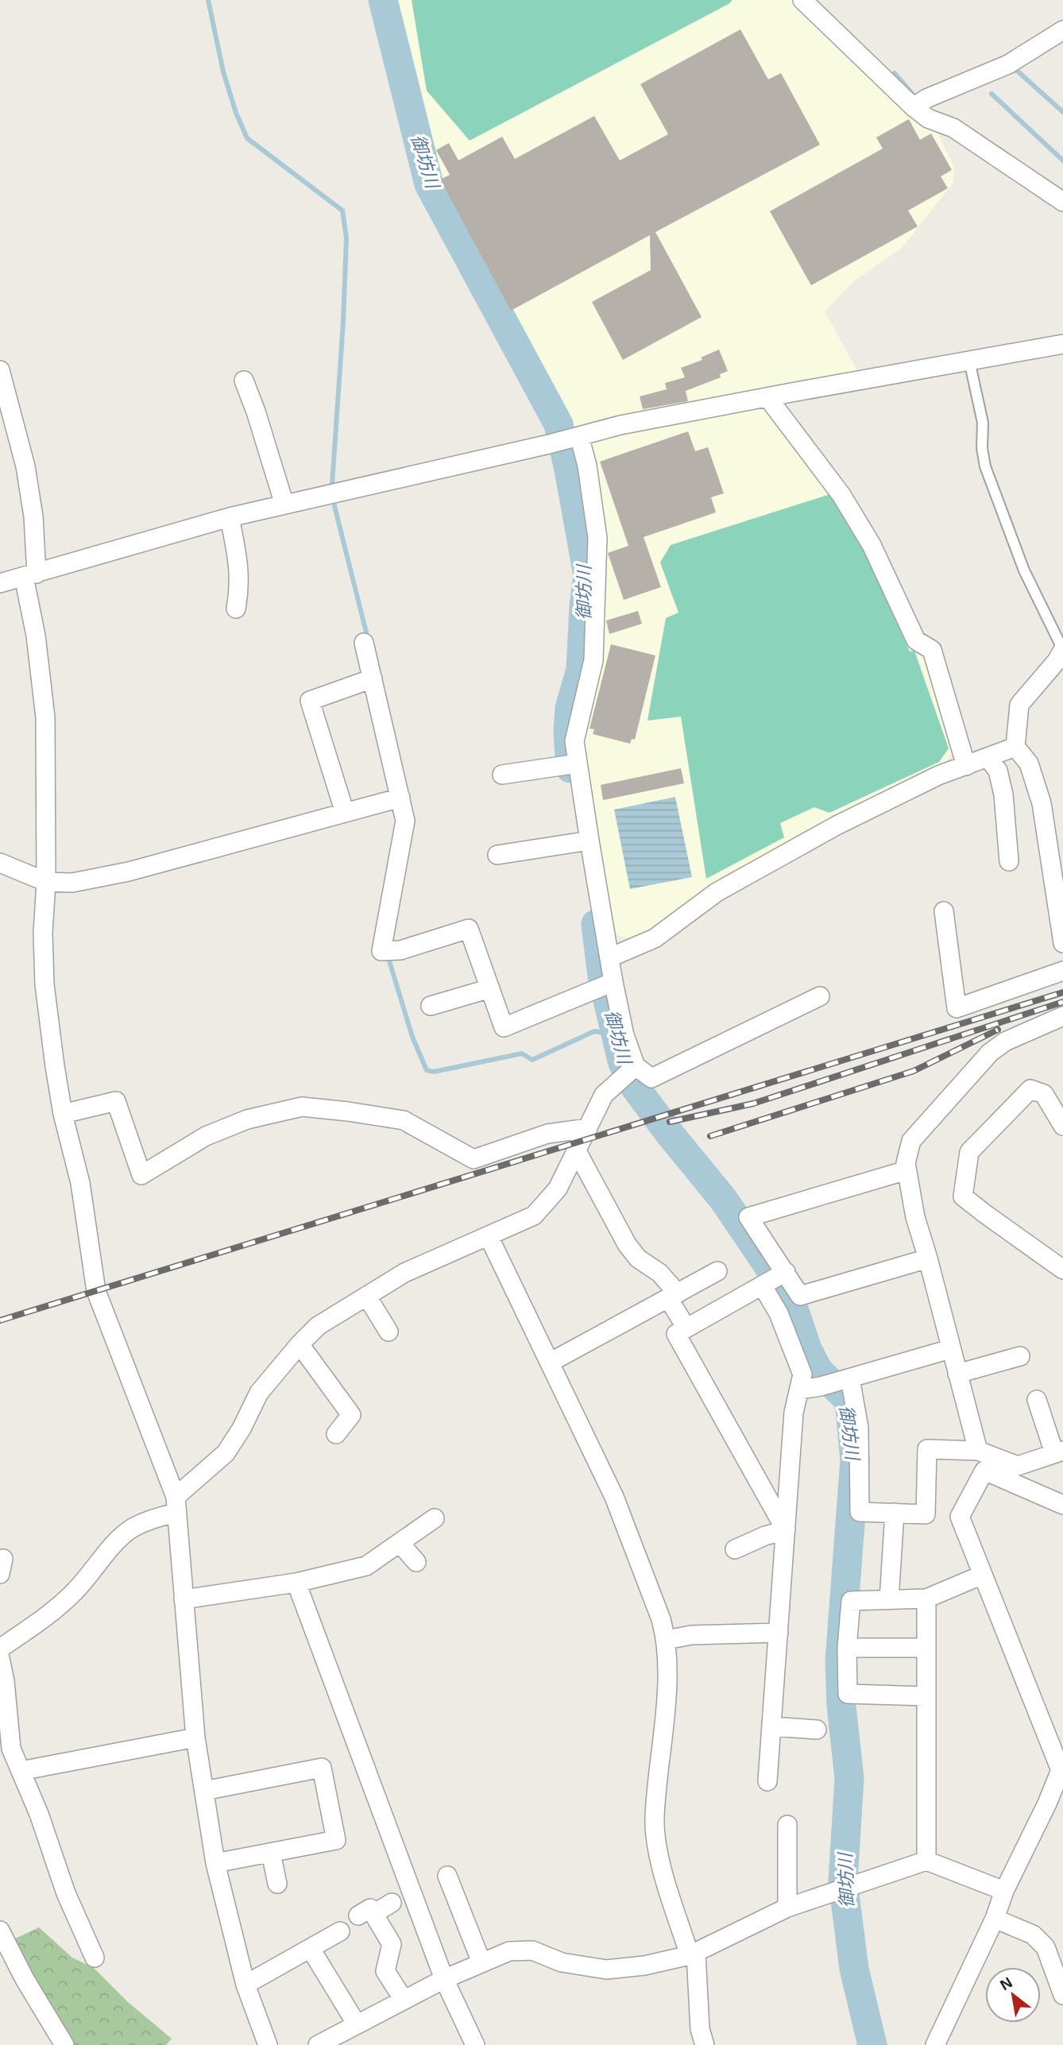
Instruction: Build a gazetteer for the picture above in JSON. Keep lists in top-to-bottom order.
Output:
{
  "water": ["御坊川"],
  "north": "top left"
}
